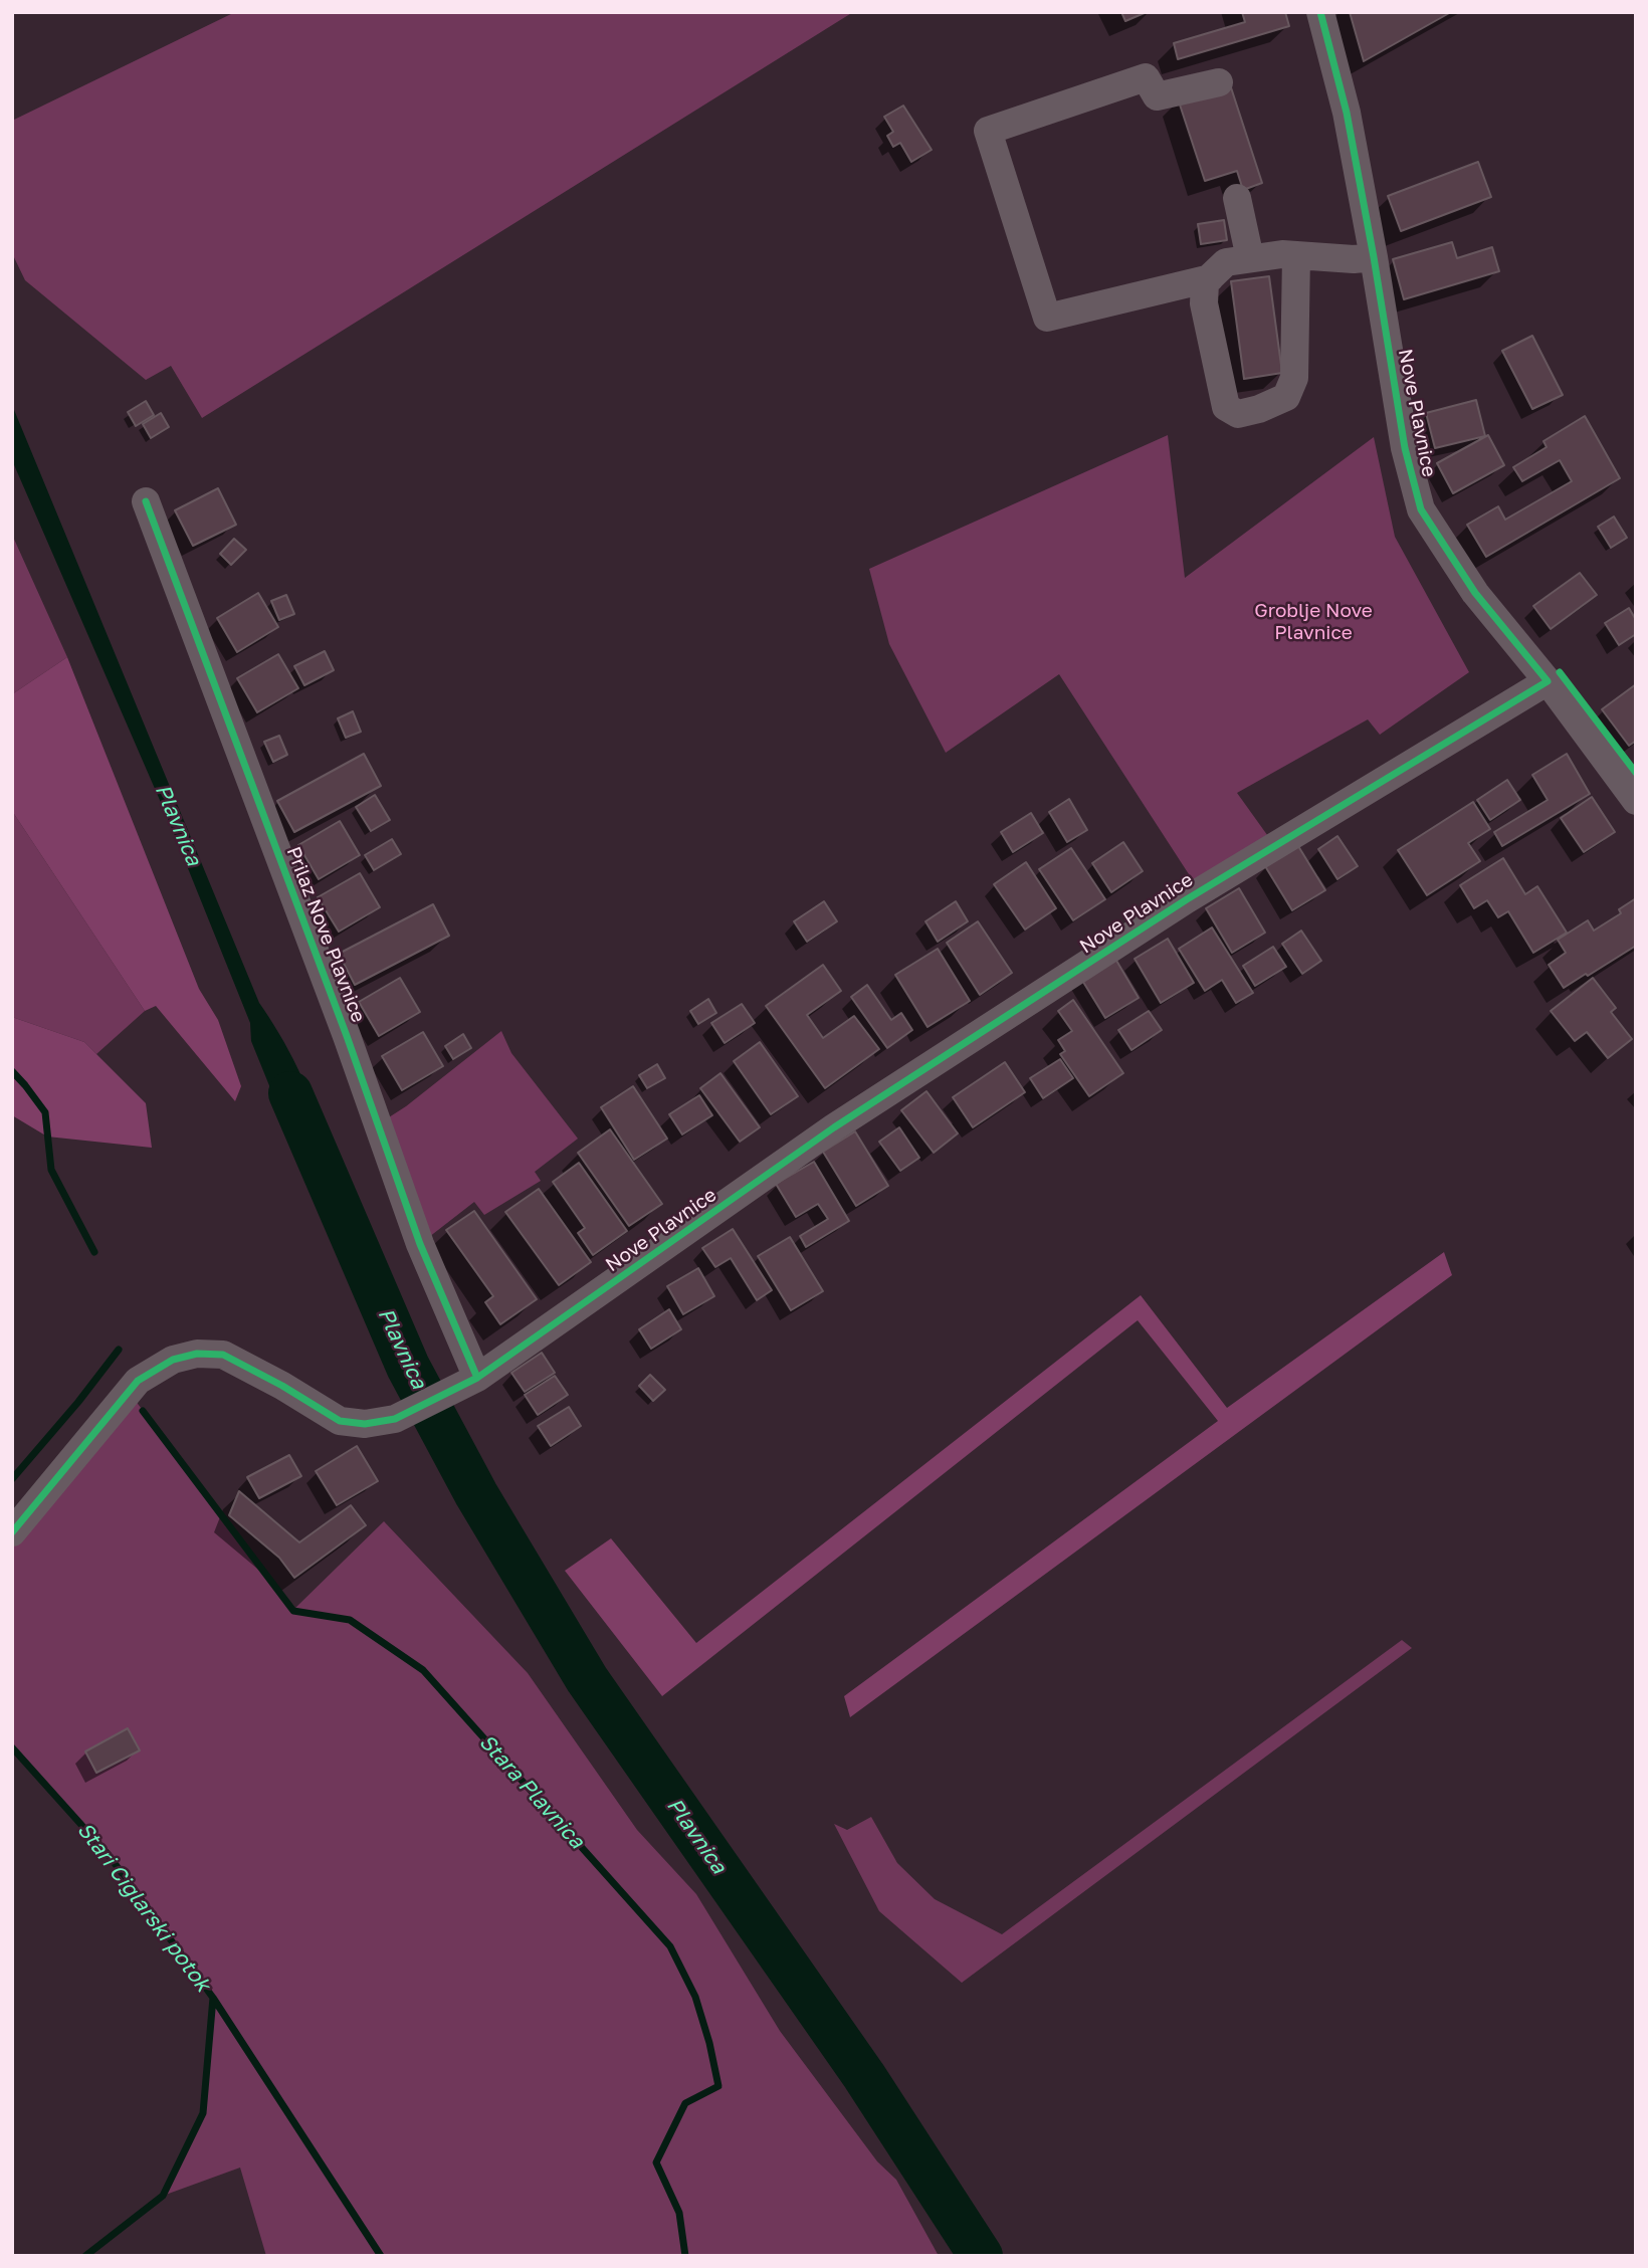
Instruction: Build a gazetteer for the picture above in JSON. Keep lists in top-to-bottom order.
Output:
{
  "streets": {
    "street": ["Nove Plavnice", "Prilaz Nove Plavnice"]
  },
  "crossings": [
    ["Nove Plavnice", "Prilaz Nove Plavnice"]
  ],
  "water": ["Plavnica", "Stara Plavnica", "Stari Ciglarski potok"],
  "parks": ["Groblje Nove Plavnice"]
}
